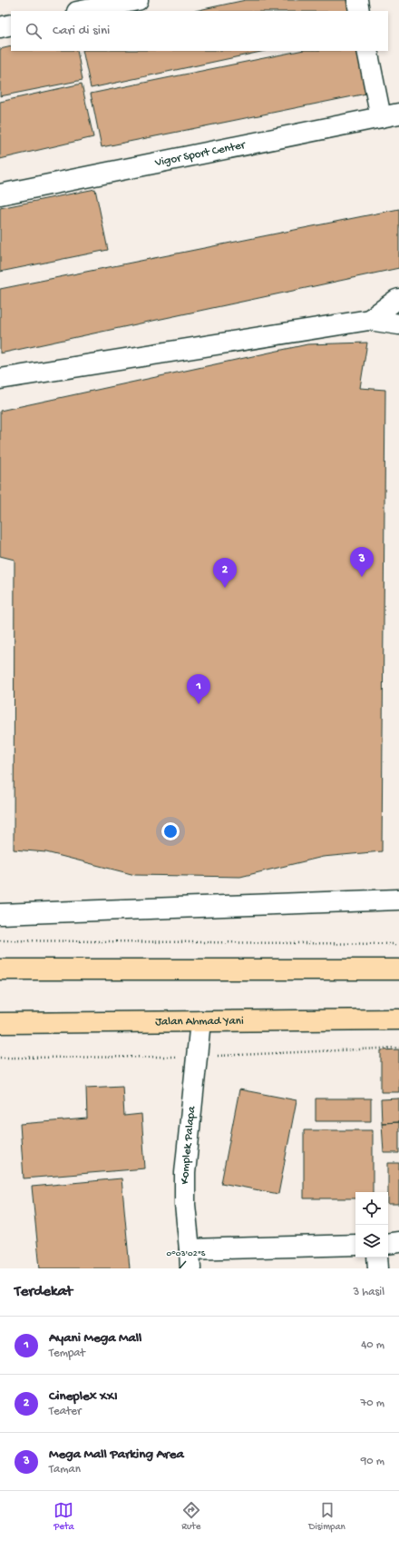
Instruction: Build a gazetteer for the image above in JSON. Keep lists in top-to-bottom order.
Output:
{
  "streets": {
    "highway": ["Jalan Ahmad Yani"],
    "street": ["Vigor Sport Center", "Komplek Palapa"]
  },
  "crossings": [
    ["Jalan Ahmad Yani", "Komplek Palapa"]
  ],
  "page": {
    "search": "Cari di sini",
    "pins": ["3", "2", "1"],
    "heading": ["Terdekat", "3 hasil"],
    "list": [
      {
        "mark": "1",
        "name": "Ayani Mega Mall",
        "note": "Tempat",
        "value": "40 m"
      },
      {
        "mark": "2",
        "name": "Cineplex XXI",
        "note": "Teater",
        "value": "70 m"
      },
      {
        "mark": "3",
        "name": "Mega Mall Parking Area",
        "note": "Taman",
        "value": "90 m"
      }
    ],
    "nav": ["Peta", "Rute", "Disimpan"]
  },
  "coordinates": ["0°03'02\"S"]
}
